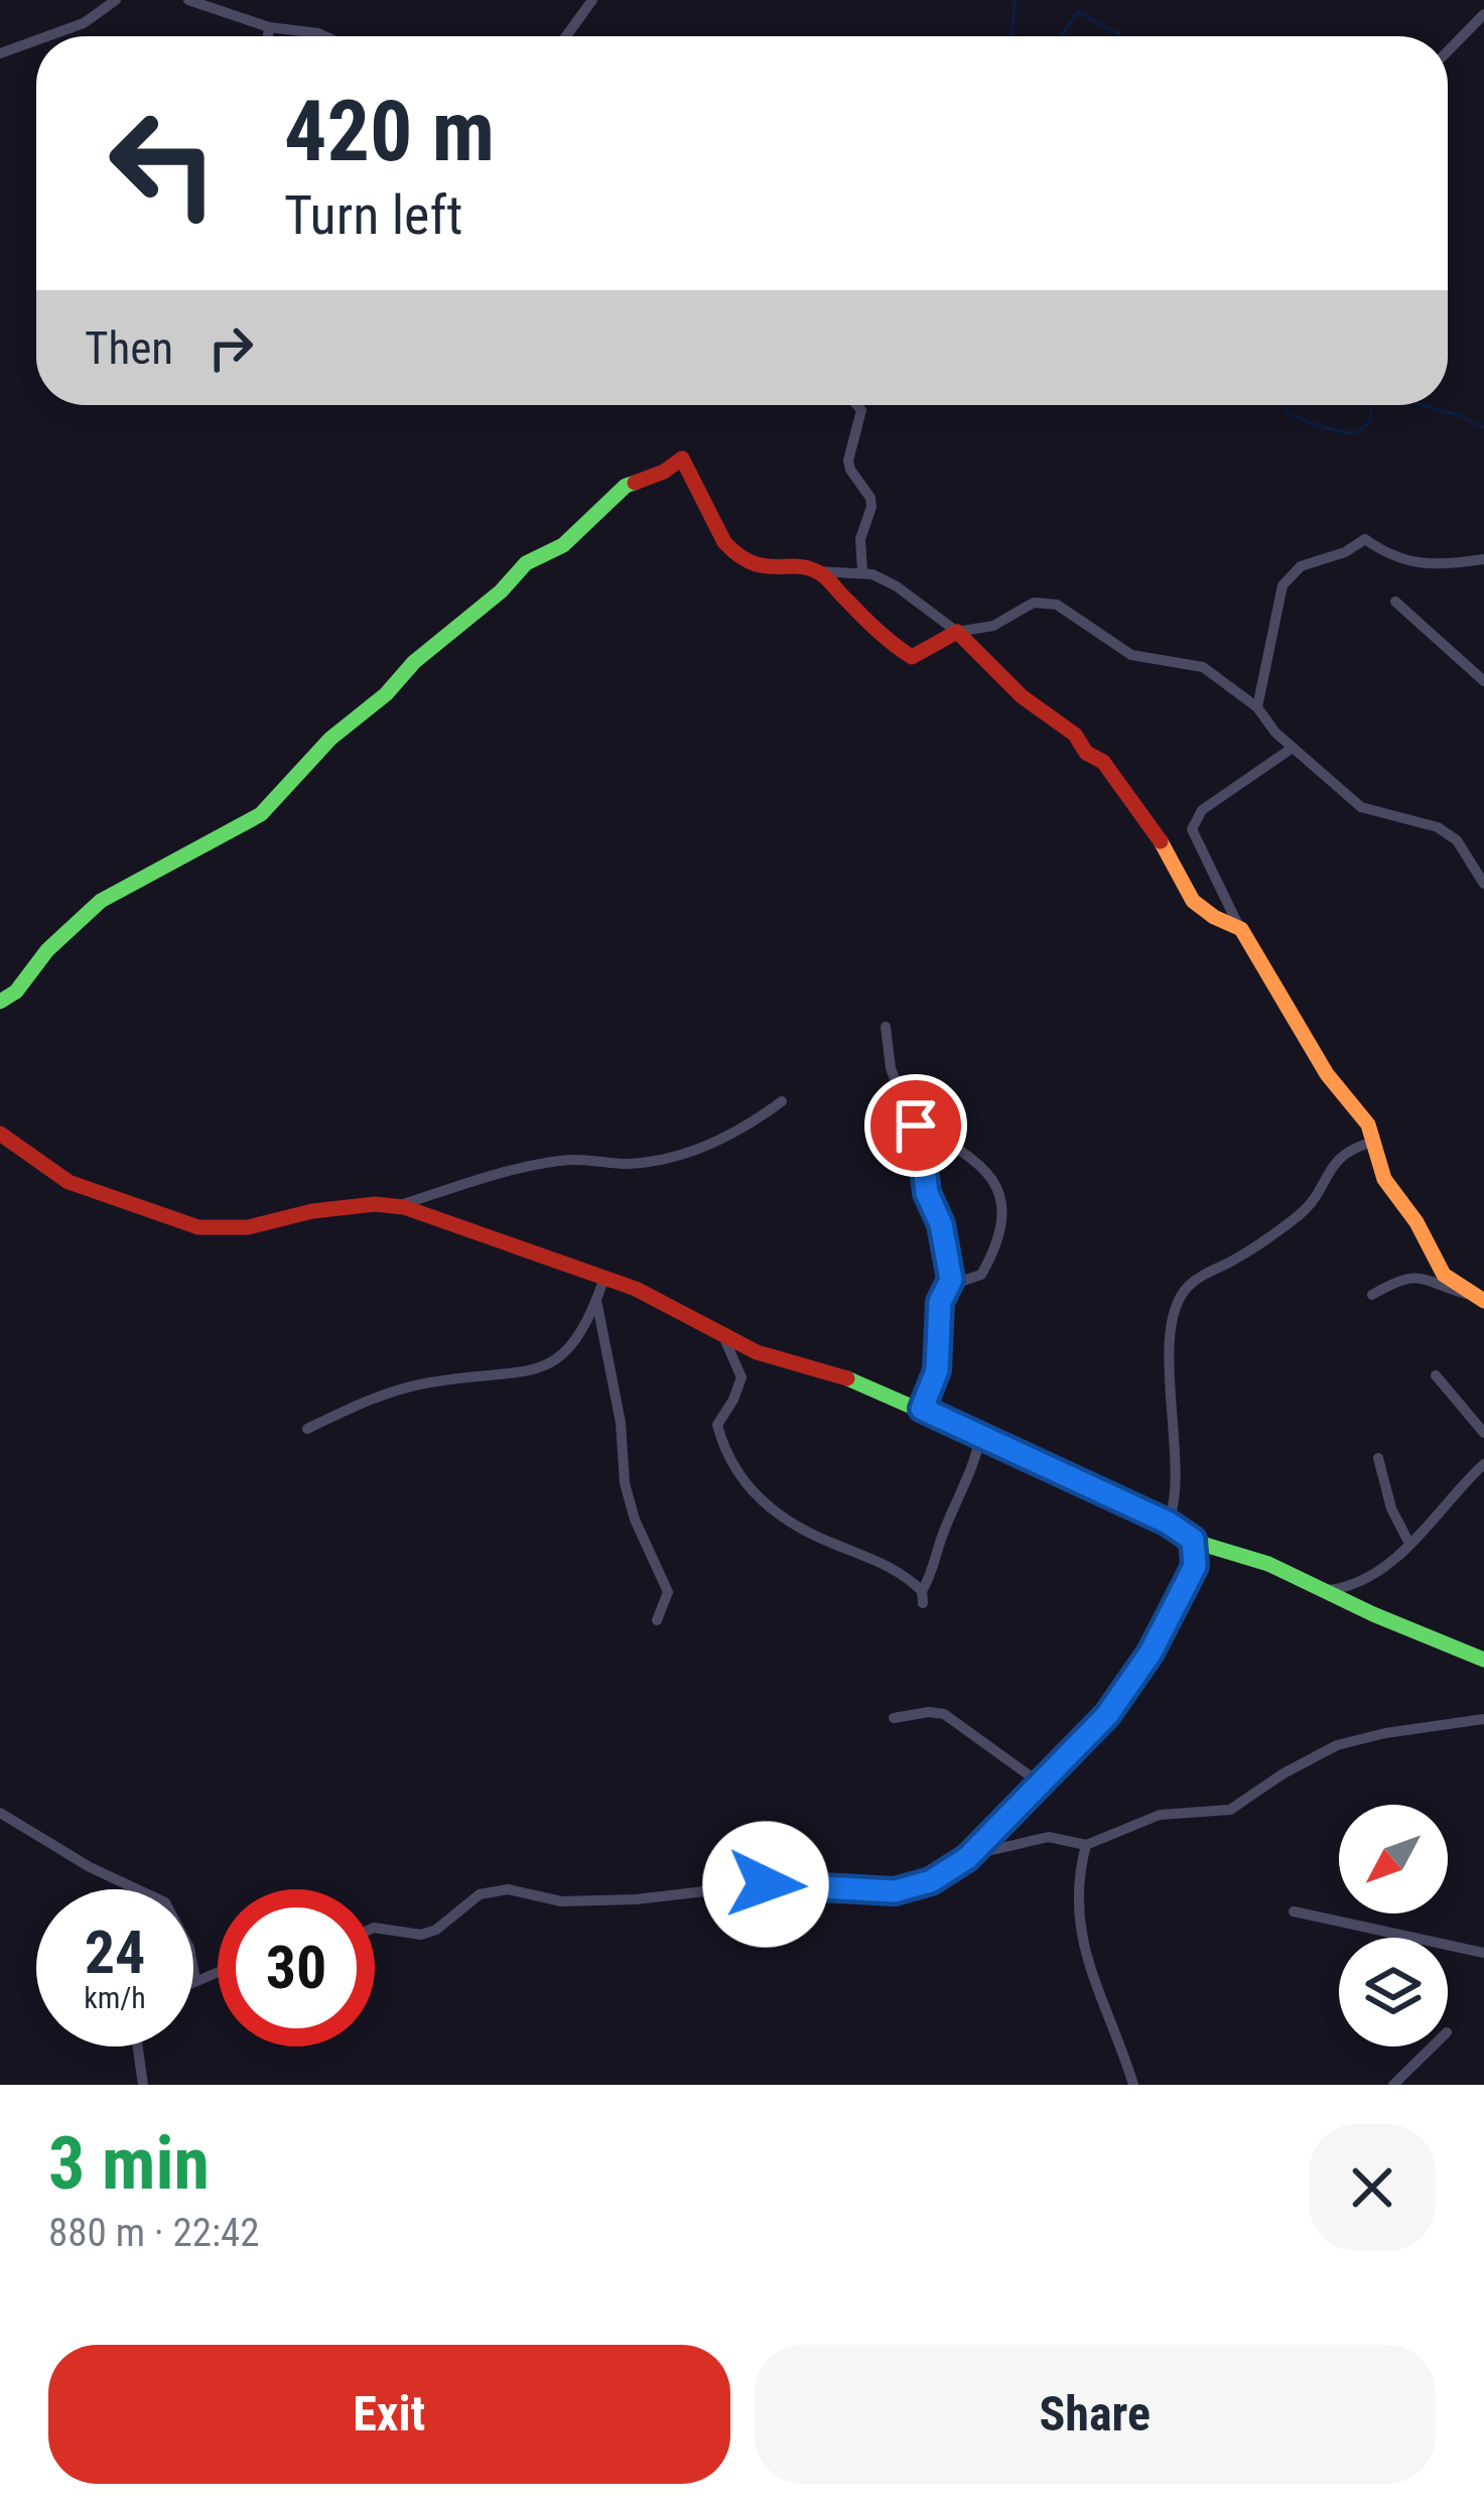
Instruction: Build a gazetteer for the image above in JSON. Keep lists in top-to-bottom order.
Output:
{
  "north": "bottom left",
  "page": {
    "turn": ["420 m", "Turn left"],
    "then": "Then",
    "speed": "24 km/h",
    "limit": "30",
    "heading": ["3 min", "880 m · 22:42"],
    "buttons": ["Exit", "Share"]
  }
}
